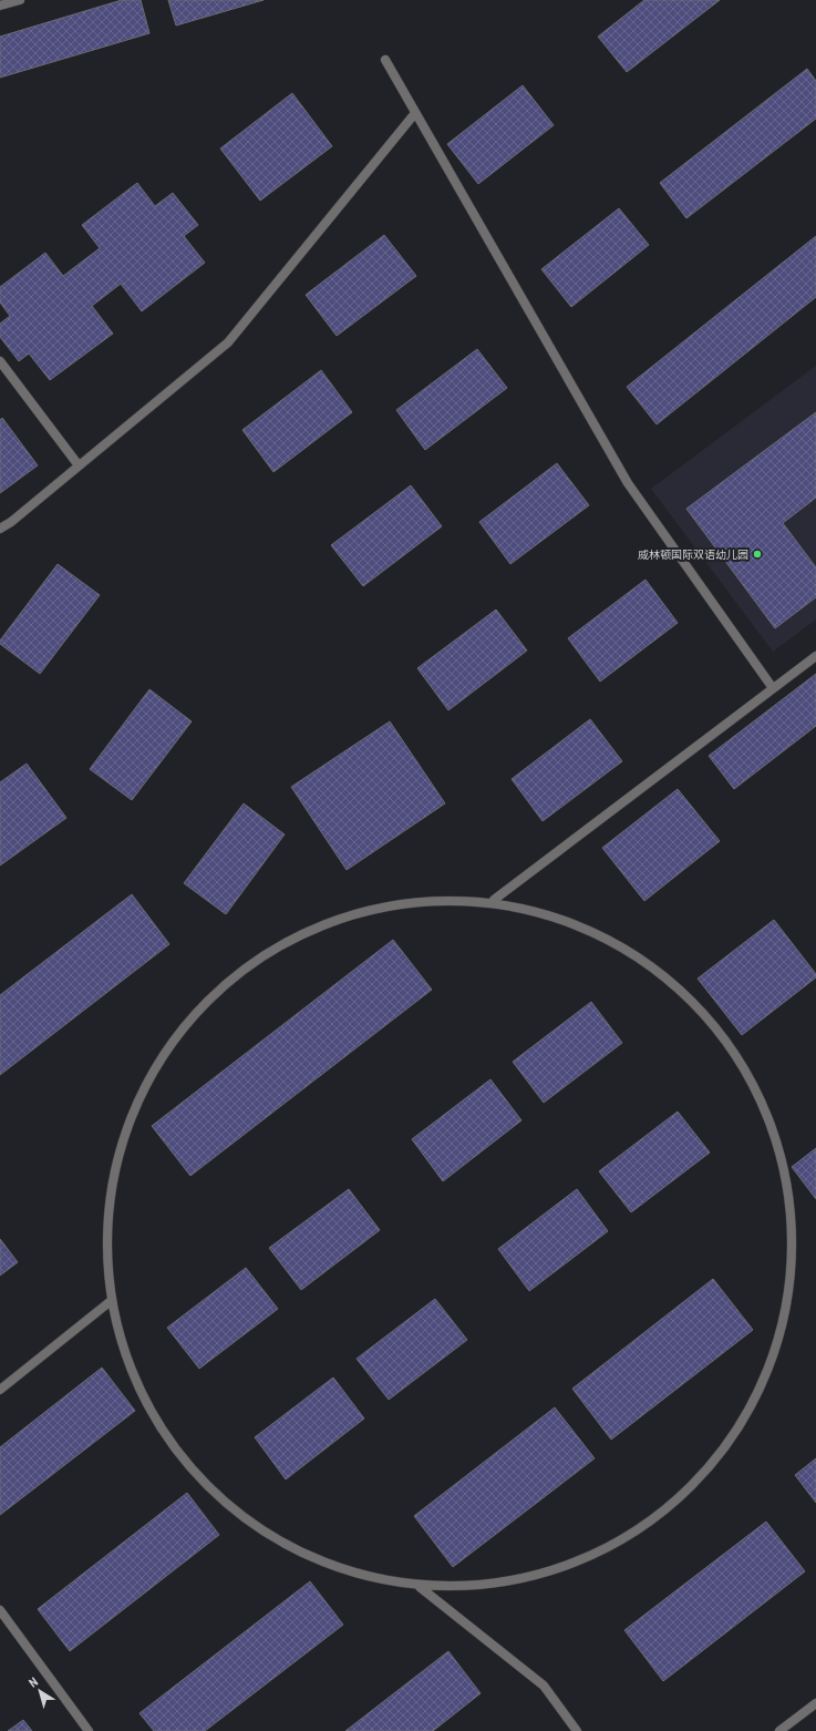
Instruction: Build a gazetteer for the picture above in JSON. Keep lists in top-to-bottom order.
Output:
{
  "places": ["威林顿国际双语幼儿园"],
  "north": "top left"
}
